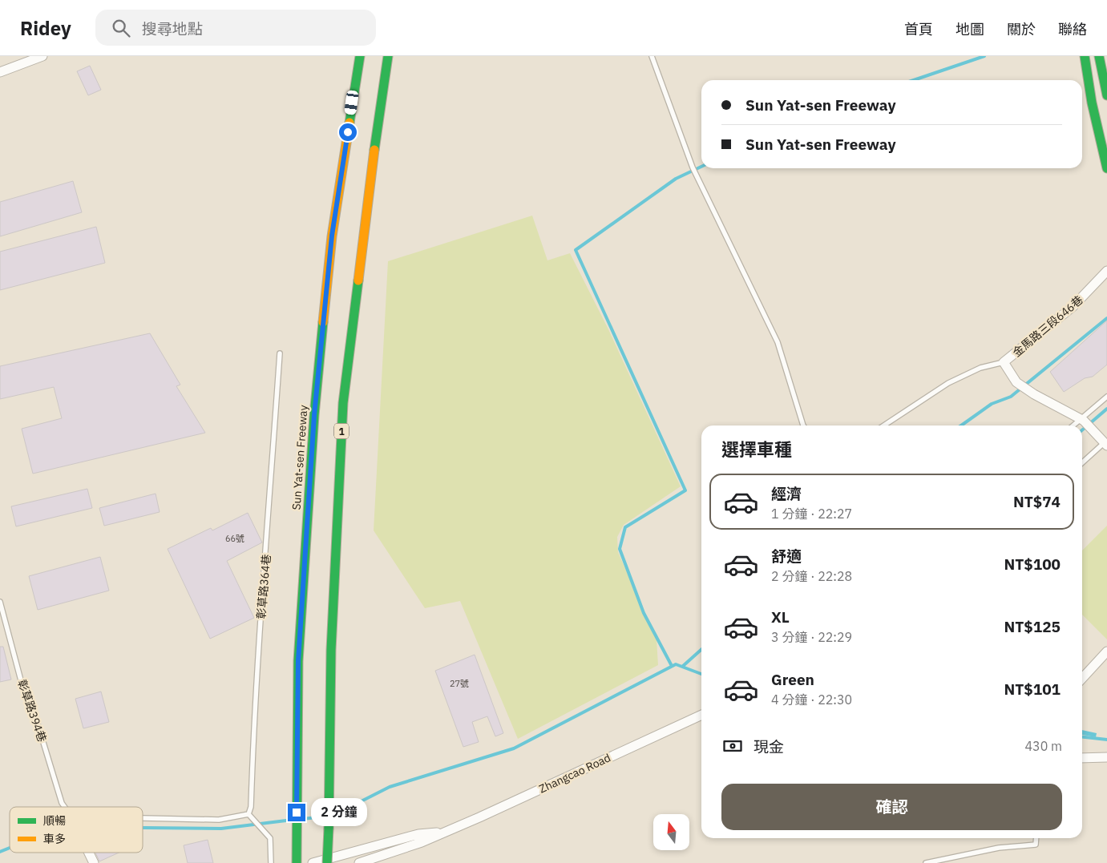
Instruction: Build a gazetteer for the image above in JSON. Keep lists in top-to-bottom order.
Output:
{
  "streets": {
    "main road": ["1", "Sun Yat-sen Freeway"],
    "street": ["金馬路三段646巷", "Zhangcao Road"],
    "lane": ["彰草路364巷", "彰草路394巷"]
  },
  "house_numbers": ["66號", "27號"],
  "legend": ["順暢", "車多"],
  "north": "top",
  "page": {
    "header": "Ridey",
    "search": "搜尋地點",
    "nav": [
      "首頁",
      "地圖",
      "關於",
      "聯絡"
    ],
    "banner": ["Sun Yat-sen Freeway", "Sun Yat-sen Freeway"],
    "heading": "選擇車種",
    "list": [
      {
        "name": "經濟",
        "note": "1 分鐘 · 22:27",
        "value": "NT$74"
      },
      {
        "name": "舒適",
        "note": "2 分鐘 · 22:28",
        "value": "NT$100"
      },
      {
        "name": "XL",
        "note": "3 分鐘 · 22:29",
        "value": "NT$125"
      },
      {
        "name": "Green",
        "note": "4 分鐘 · 22:30",
        "value": "NT$101"
      }
    ],
    "pay": ["現金", "430 m"],
    "buttons": "確認",
    "bubble": "2 分鐘"
  }
}
